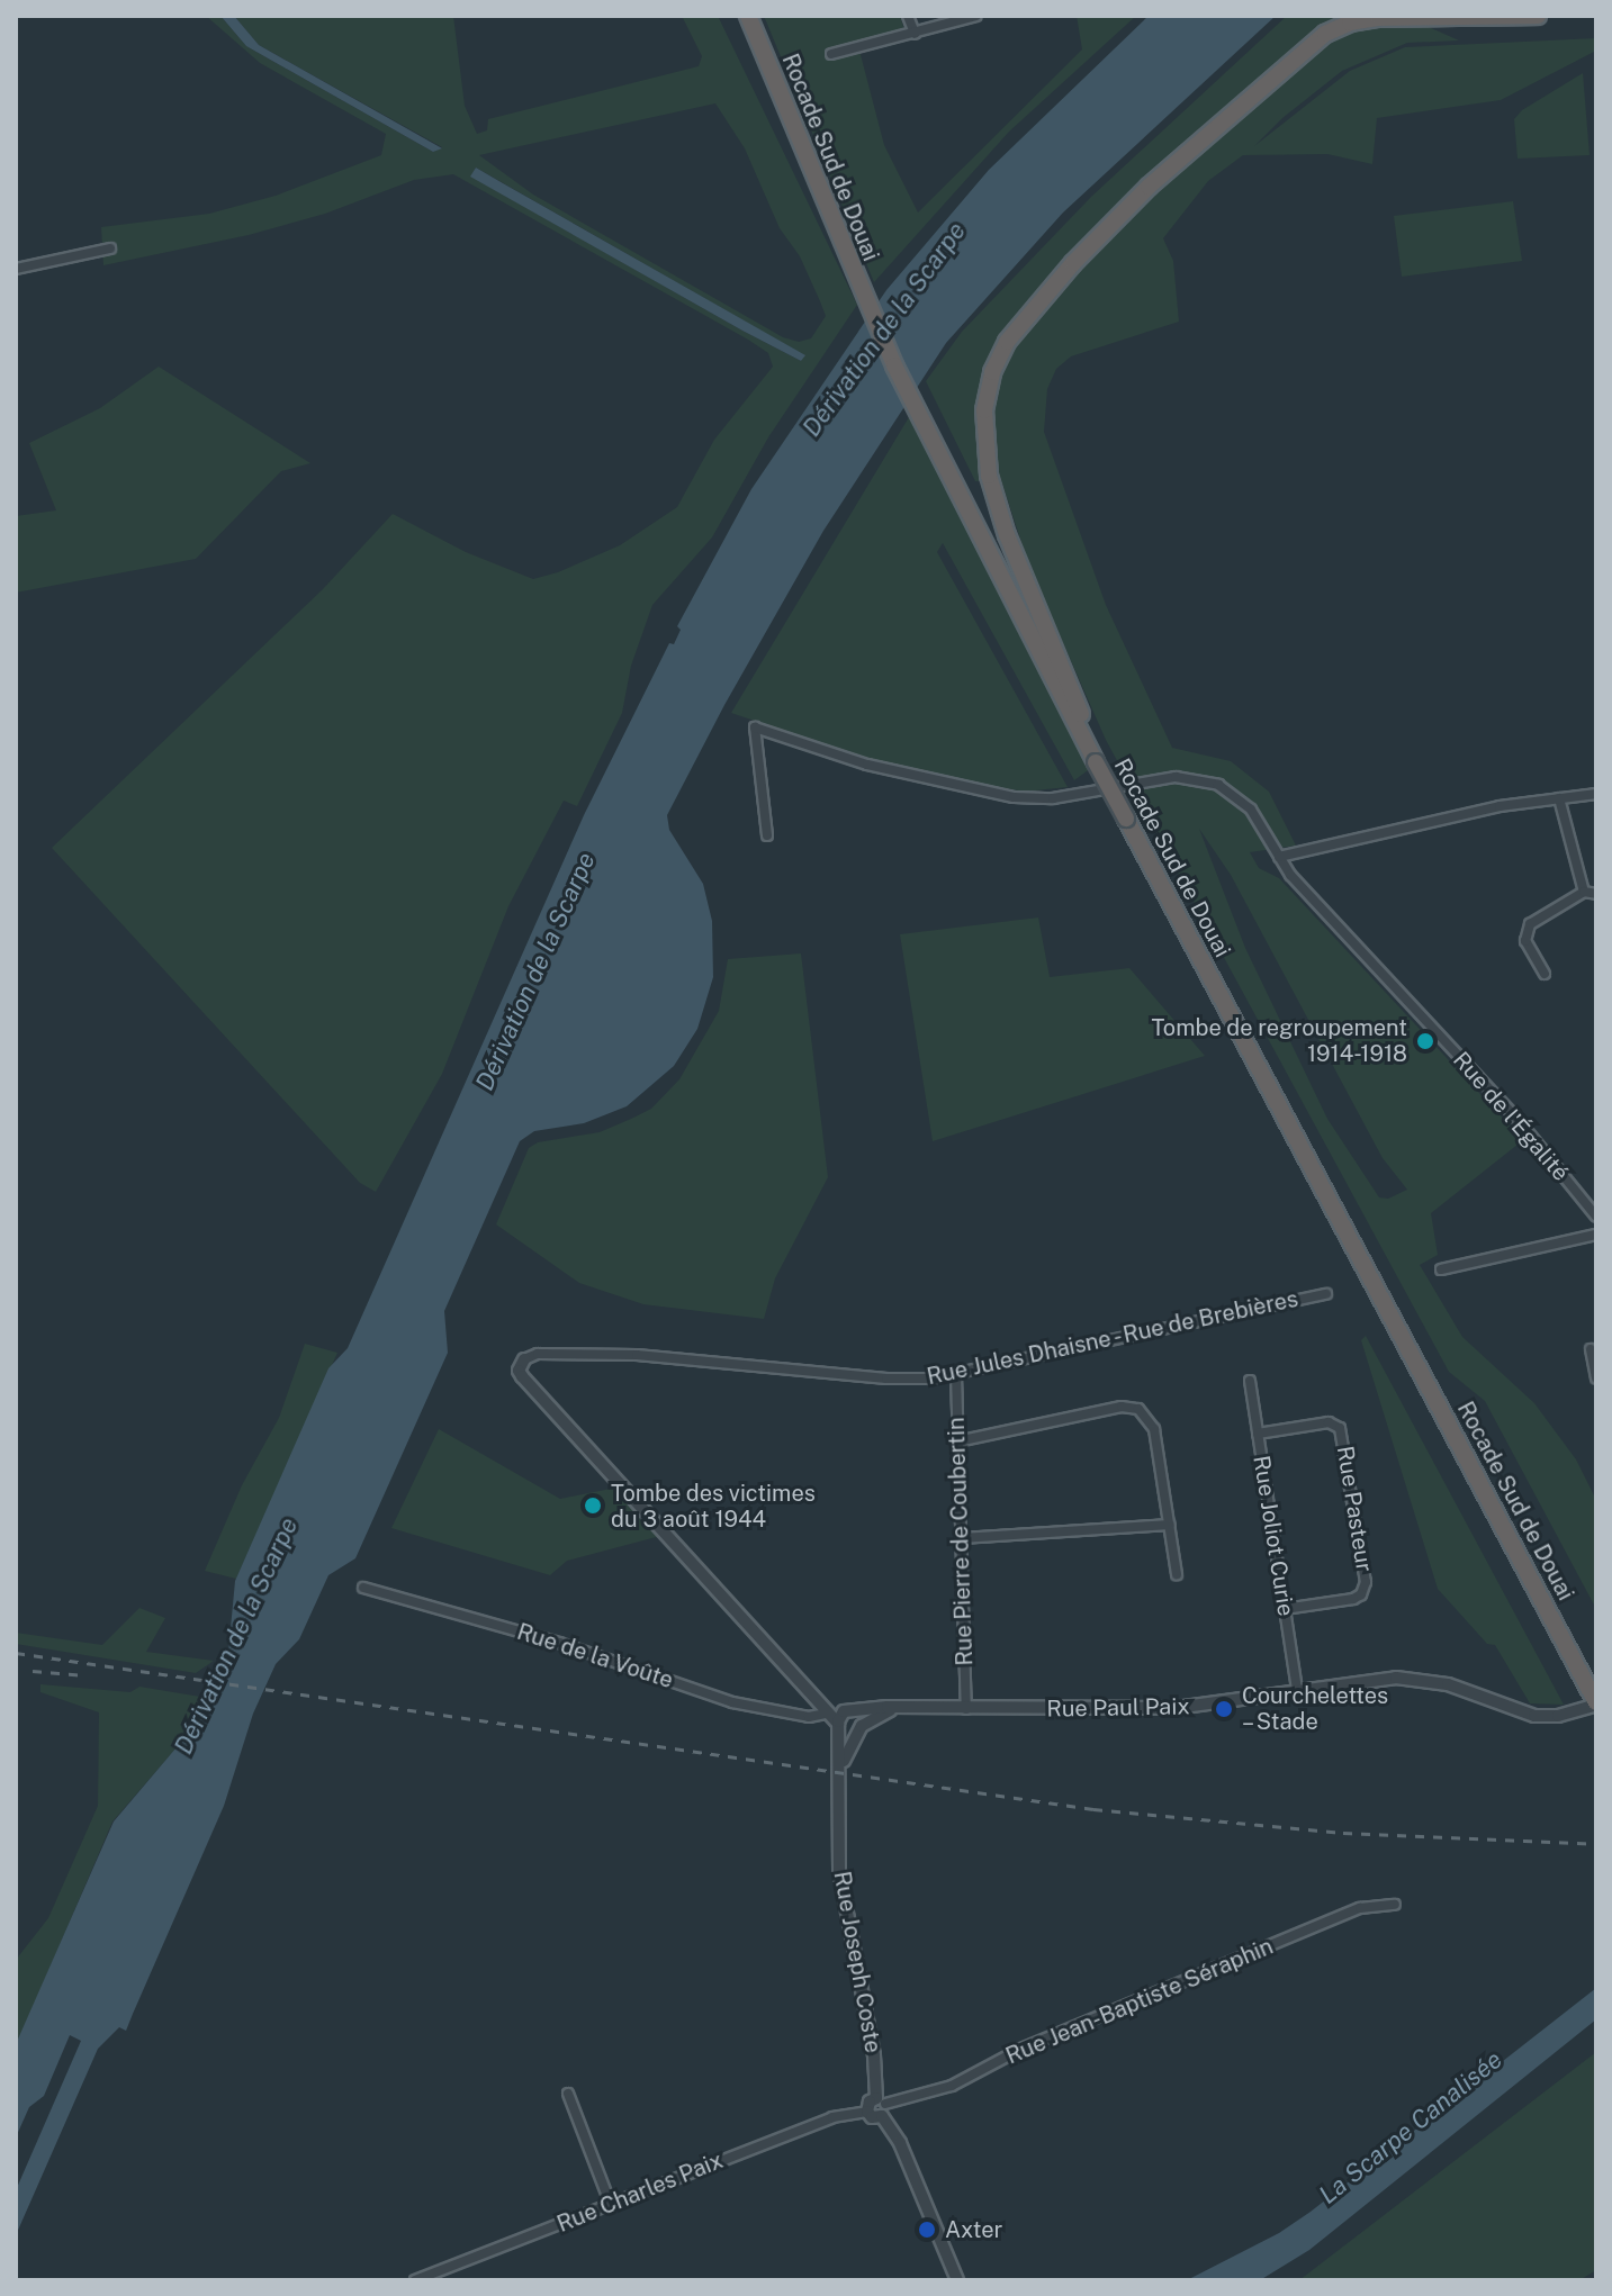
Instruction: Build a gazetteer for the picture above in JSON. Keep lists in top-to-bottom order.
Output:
{
  "streets": {
    "highway": ["Rocade Sud de Douai"],
    "street": [
      "Rue de l'Égalité",
      "Rue Jules Dhaisne - Rue de Brebières",
      "Rue Pasteur",
      "Rue Joliot Curie",
      "Rue Pierre de Coubertin",
      "Rue de la Voûte",
      "Rue Paul Paix",
      "Rue Joseph Coste",
      "Rue Jean-Baptiste Séraphin",
      "Rue Charles Paix"
    ]
  },
  "crossings": [
    ["Rocade Sud de Douai", "Rue Paul Paix"],
    ["Rue Jules Dhaisne - Rue de Brebières", "Rue Pierre de Coubertin"],
    ["Rue Pasteur", "Rue Joliot Curie"],
    ["Rue Joliot Curie", "Rue Paul Paix"],
    ["Rue Pierre de Coubertin", "Rue Paul Paix"],
    ["Rue Paul Paix", "Rue Joseph Coste"],
    ["Rue Joseph Coste", "Rue Jean-Baptiste Séraphin"]
  ],
  "water": ["Dérivation de la Scarpe", "La Scarpe Canalisée"],
  "places": [
    "Tombe de regroupement 1914-1918",
    "Tombe des victimes du 3 août 1944",
    "Courchelettes – Stade",
    "Axter"
  ]
}
